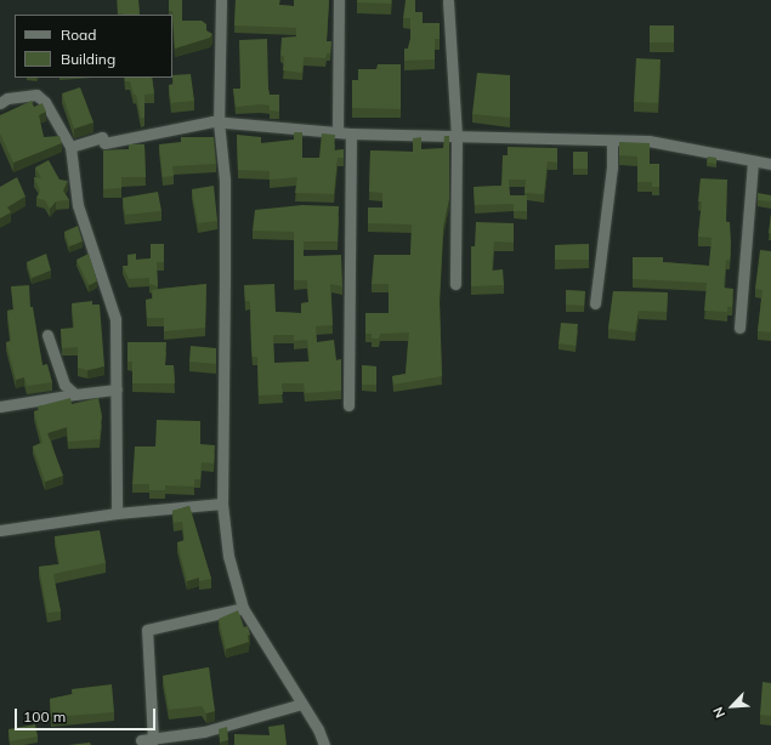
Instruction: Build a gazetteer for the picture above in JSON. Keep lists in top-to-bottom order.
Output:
{
  "legend": ["Road", "Building"],
  "scale_bar": "100 m",
  "north": "bottom left"
}
